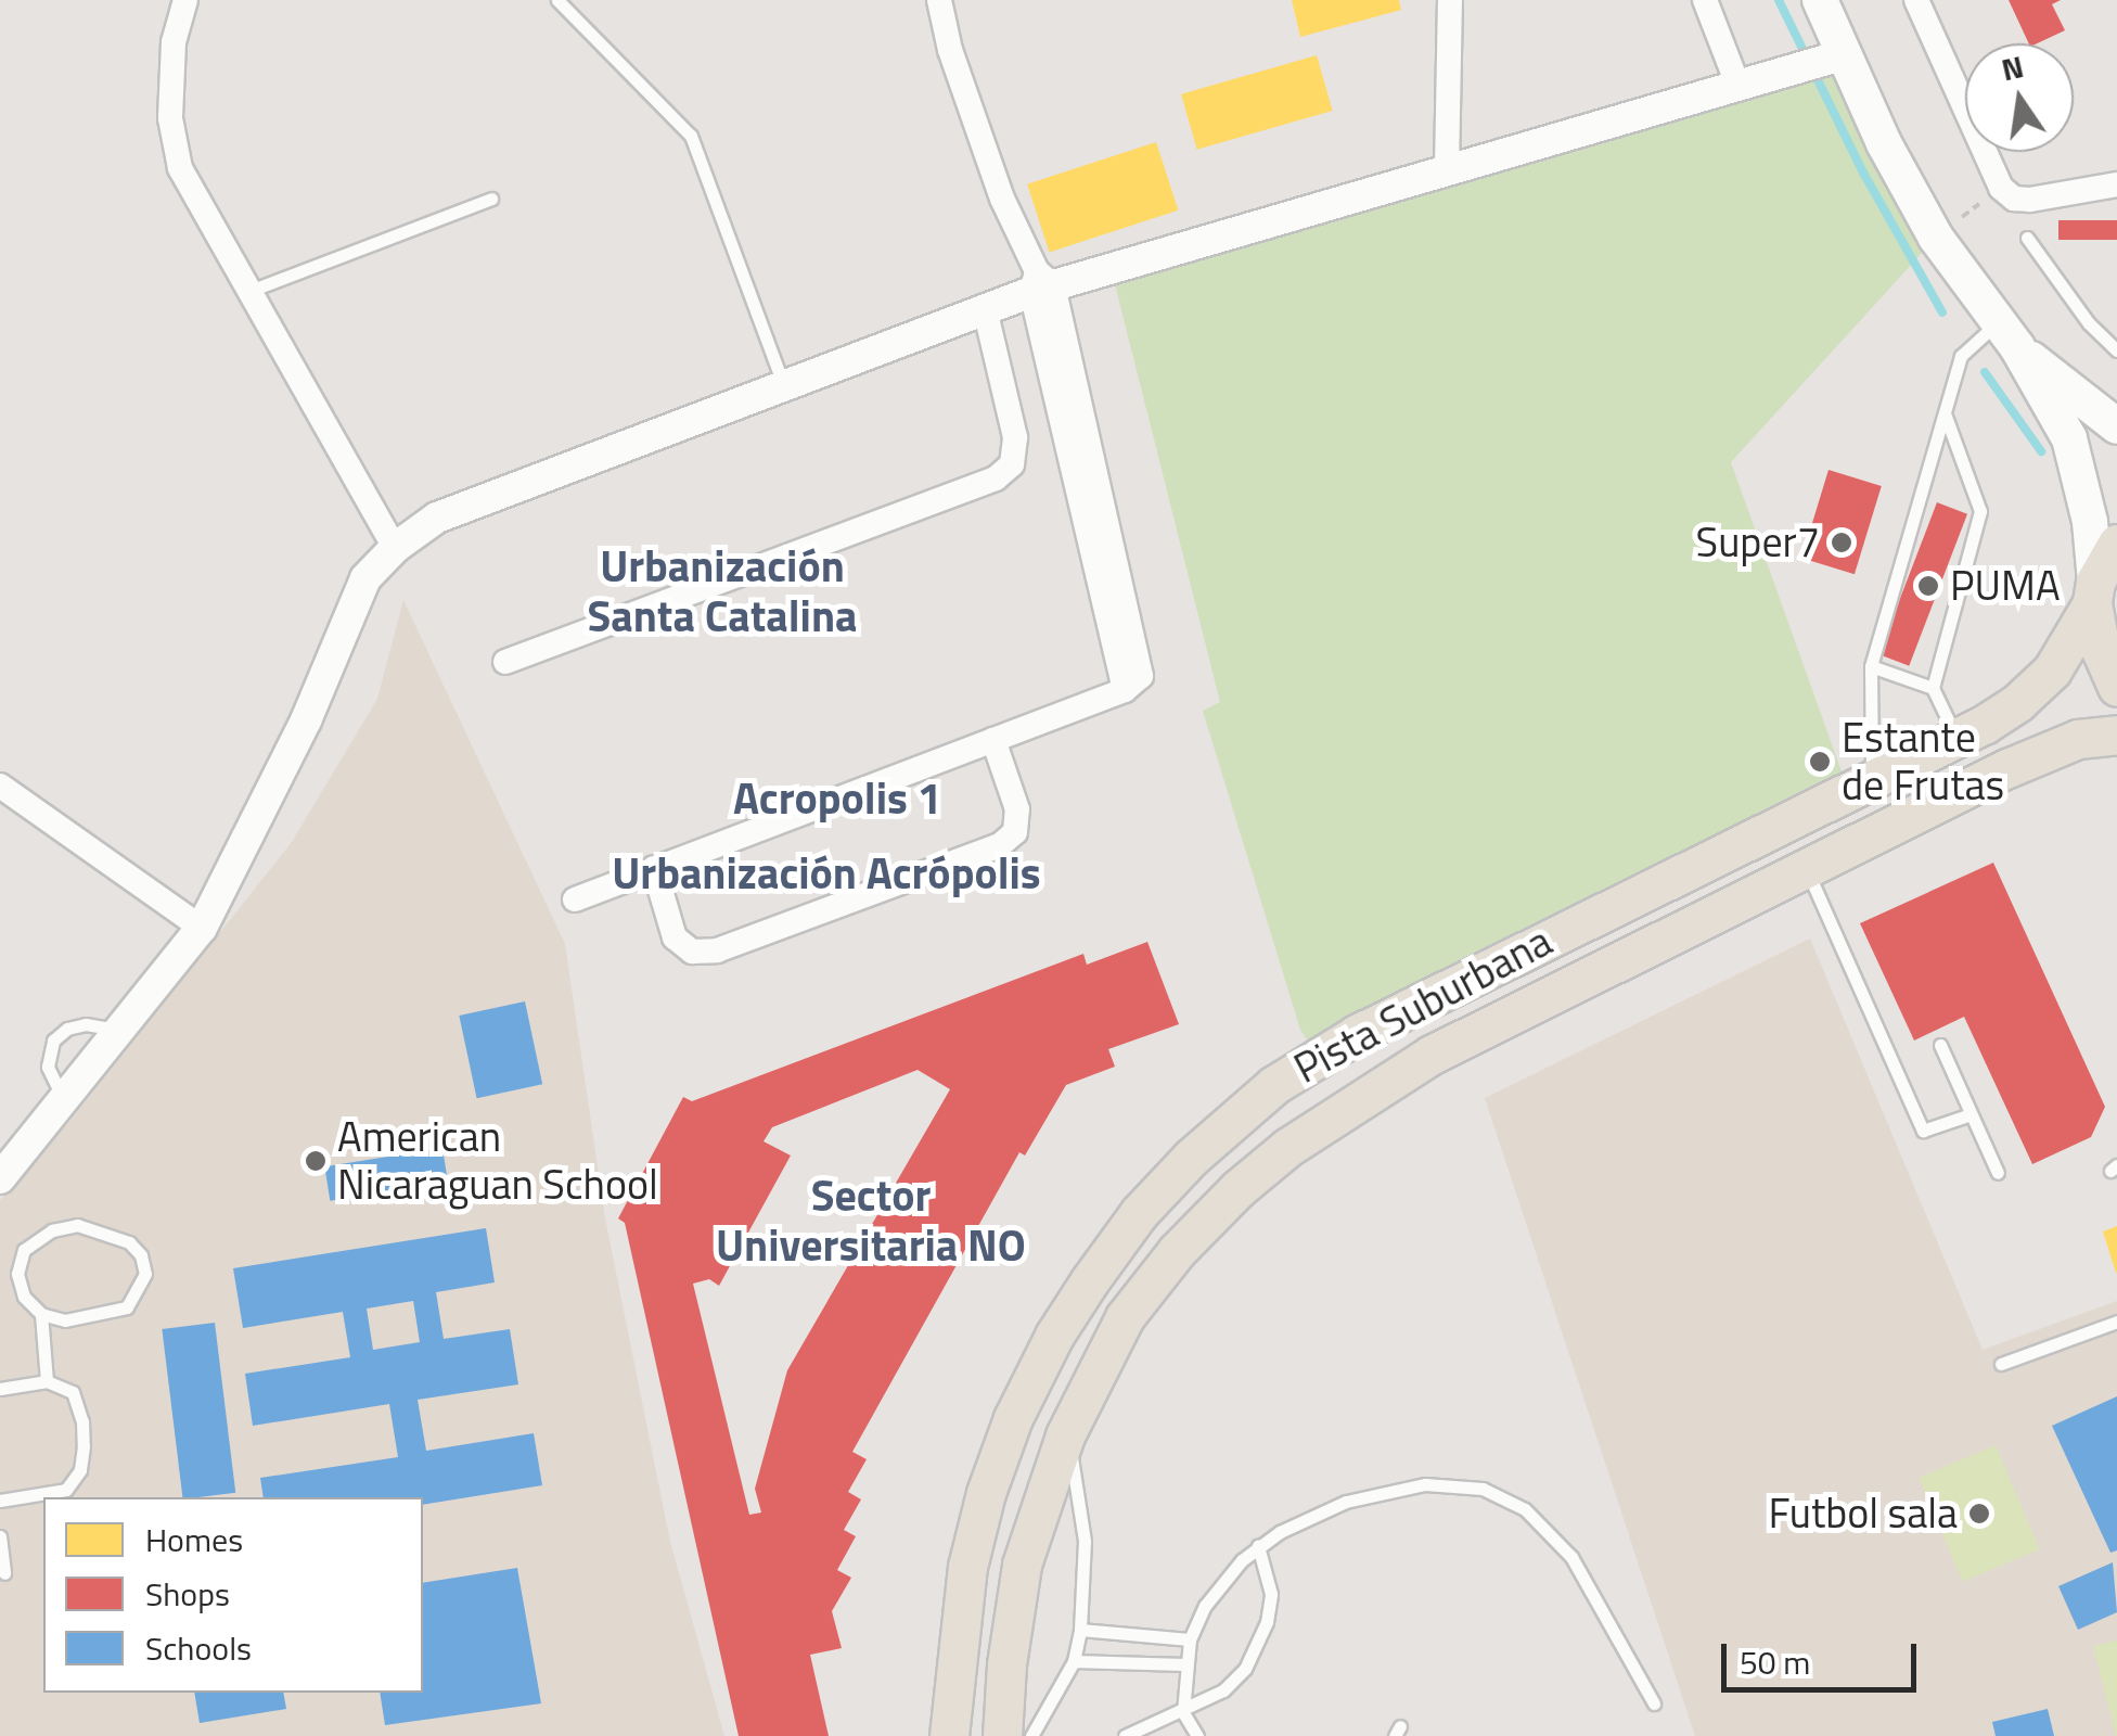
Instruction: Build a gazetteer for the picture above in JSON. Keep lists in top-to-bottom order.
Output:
{
  "streets": {
    "main road": ["Pista Suburbana"]
  },
  "districts": [
    "Urbanización Santa Catalina",
    "Acropolis 1",
    "Urbanización Acrópolis",
    "Sector Universitaria NO"
  ],
  "places": [
    "Super7",
    "PUMA",
    "Estante de Frutas",
    "American Nicaraguan School",
    "Futbol sala"
  ],
  "legend": ["Homes", "Shops", "Schools"],
  "scale_bar": "50 m",
  "north": "top"
}
